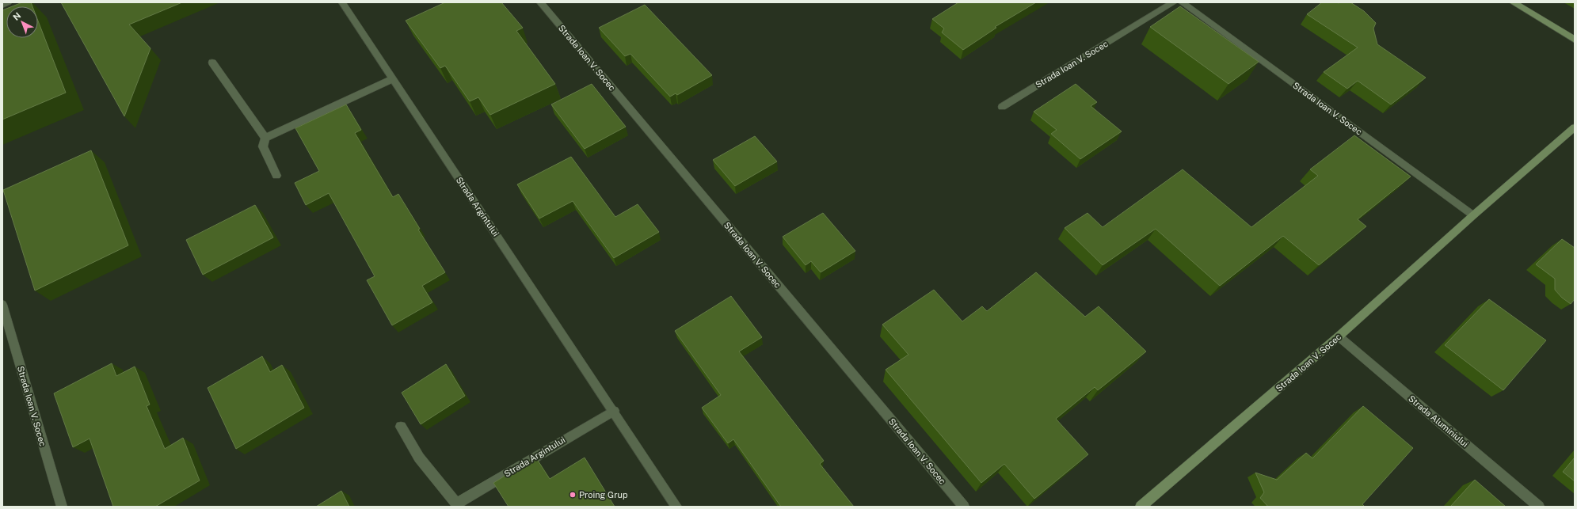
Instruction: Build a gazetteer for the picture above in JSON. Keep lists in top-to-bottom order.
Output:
{
  "streets": {
    "street": ["Strada Ioan V. Socec", "Strada Argintului", "Strada Aluminiului"]
  },
  "crossings": [
    ["Strada Ioan V. Socec", "Strada Aluminiului"]
  ],
  "places": ["Proing Grup"],
  "north": "top left"
}
